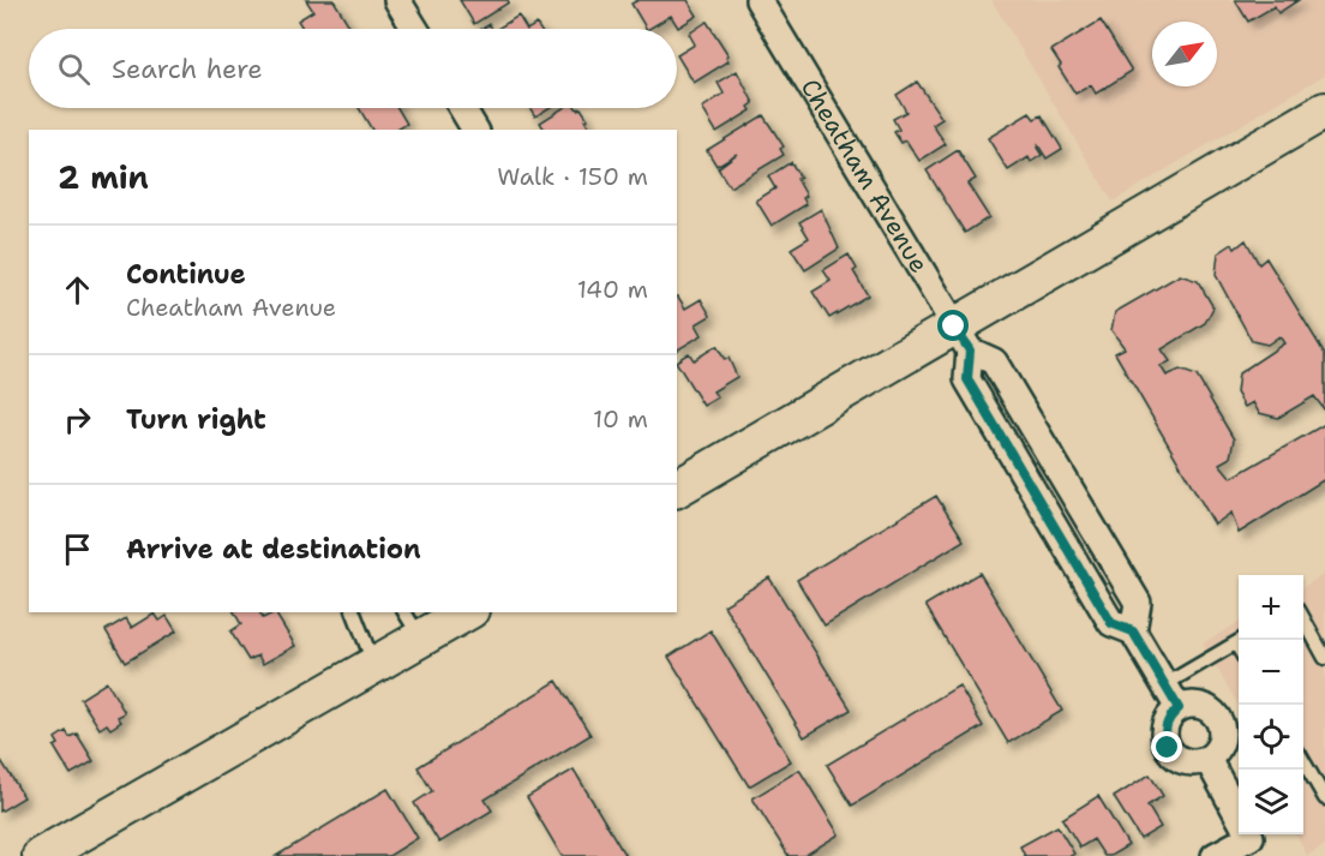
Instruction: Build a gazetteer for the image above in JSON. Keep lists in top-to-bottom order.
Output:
{
  "streets": {
    "street": ["Cheatham Avenue"]
  },
  "north": "top right",
  "page": {
    "search": "Search here",
    "heading": ["2 min", "Walk · 150 m"],
    "list": [
      ["Continue", "Cheatham Avenue", "140 m"],
      ["Turn right", "10 m"],
      "Arrive at destination"
    ],
    "map_buttons": ["+", "−"]
  }
}
